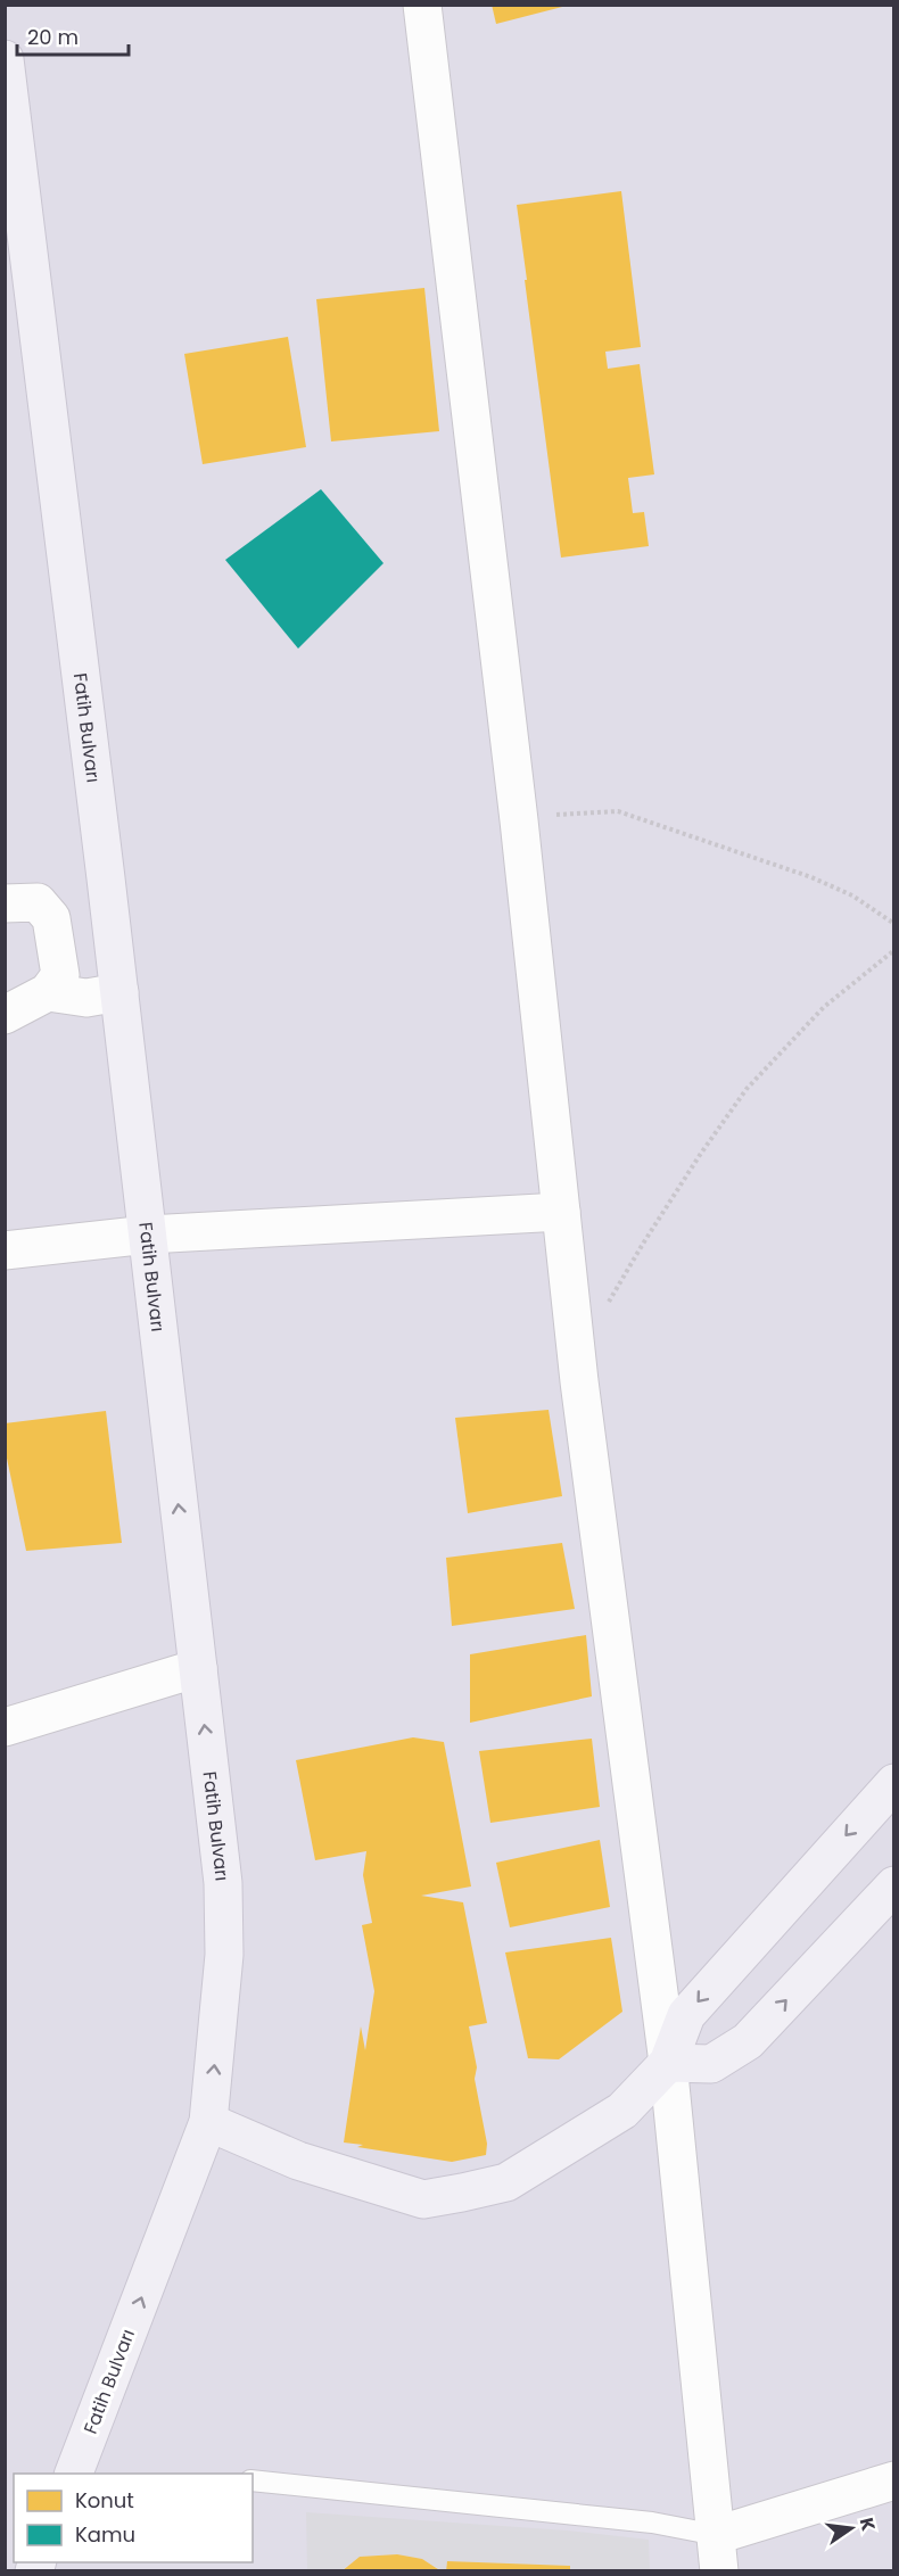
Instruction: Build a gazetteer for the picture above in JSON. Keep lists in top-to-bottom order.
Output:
{
  "streets": {
    "main road": ["Fatih Bulvarı"]
  },
  "one_way": ["Fatih Bulvarı"],
  "legend": ["Konut", "Kamu"],
  "scale_bar": "20 m",
  "north": "right"
}
